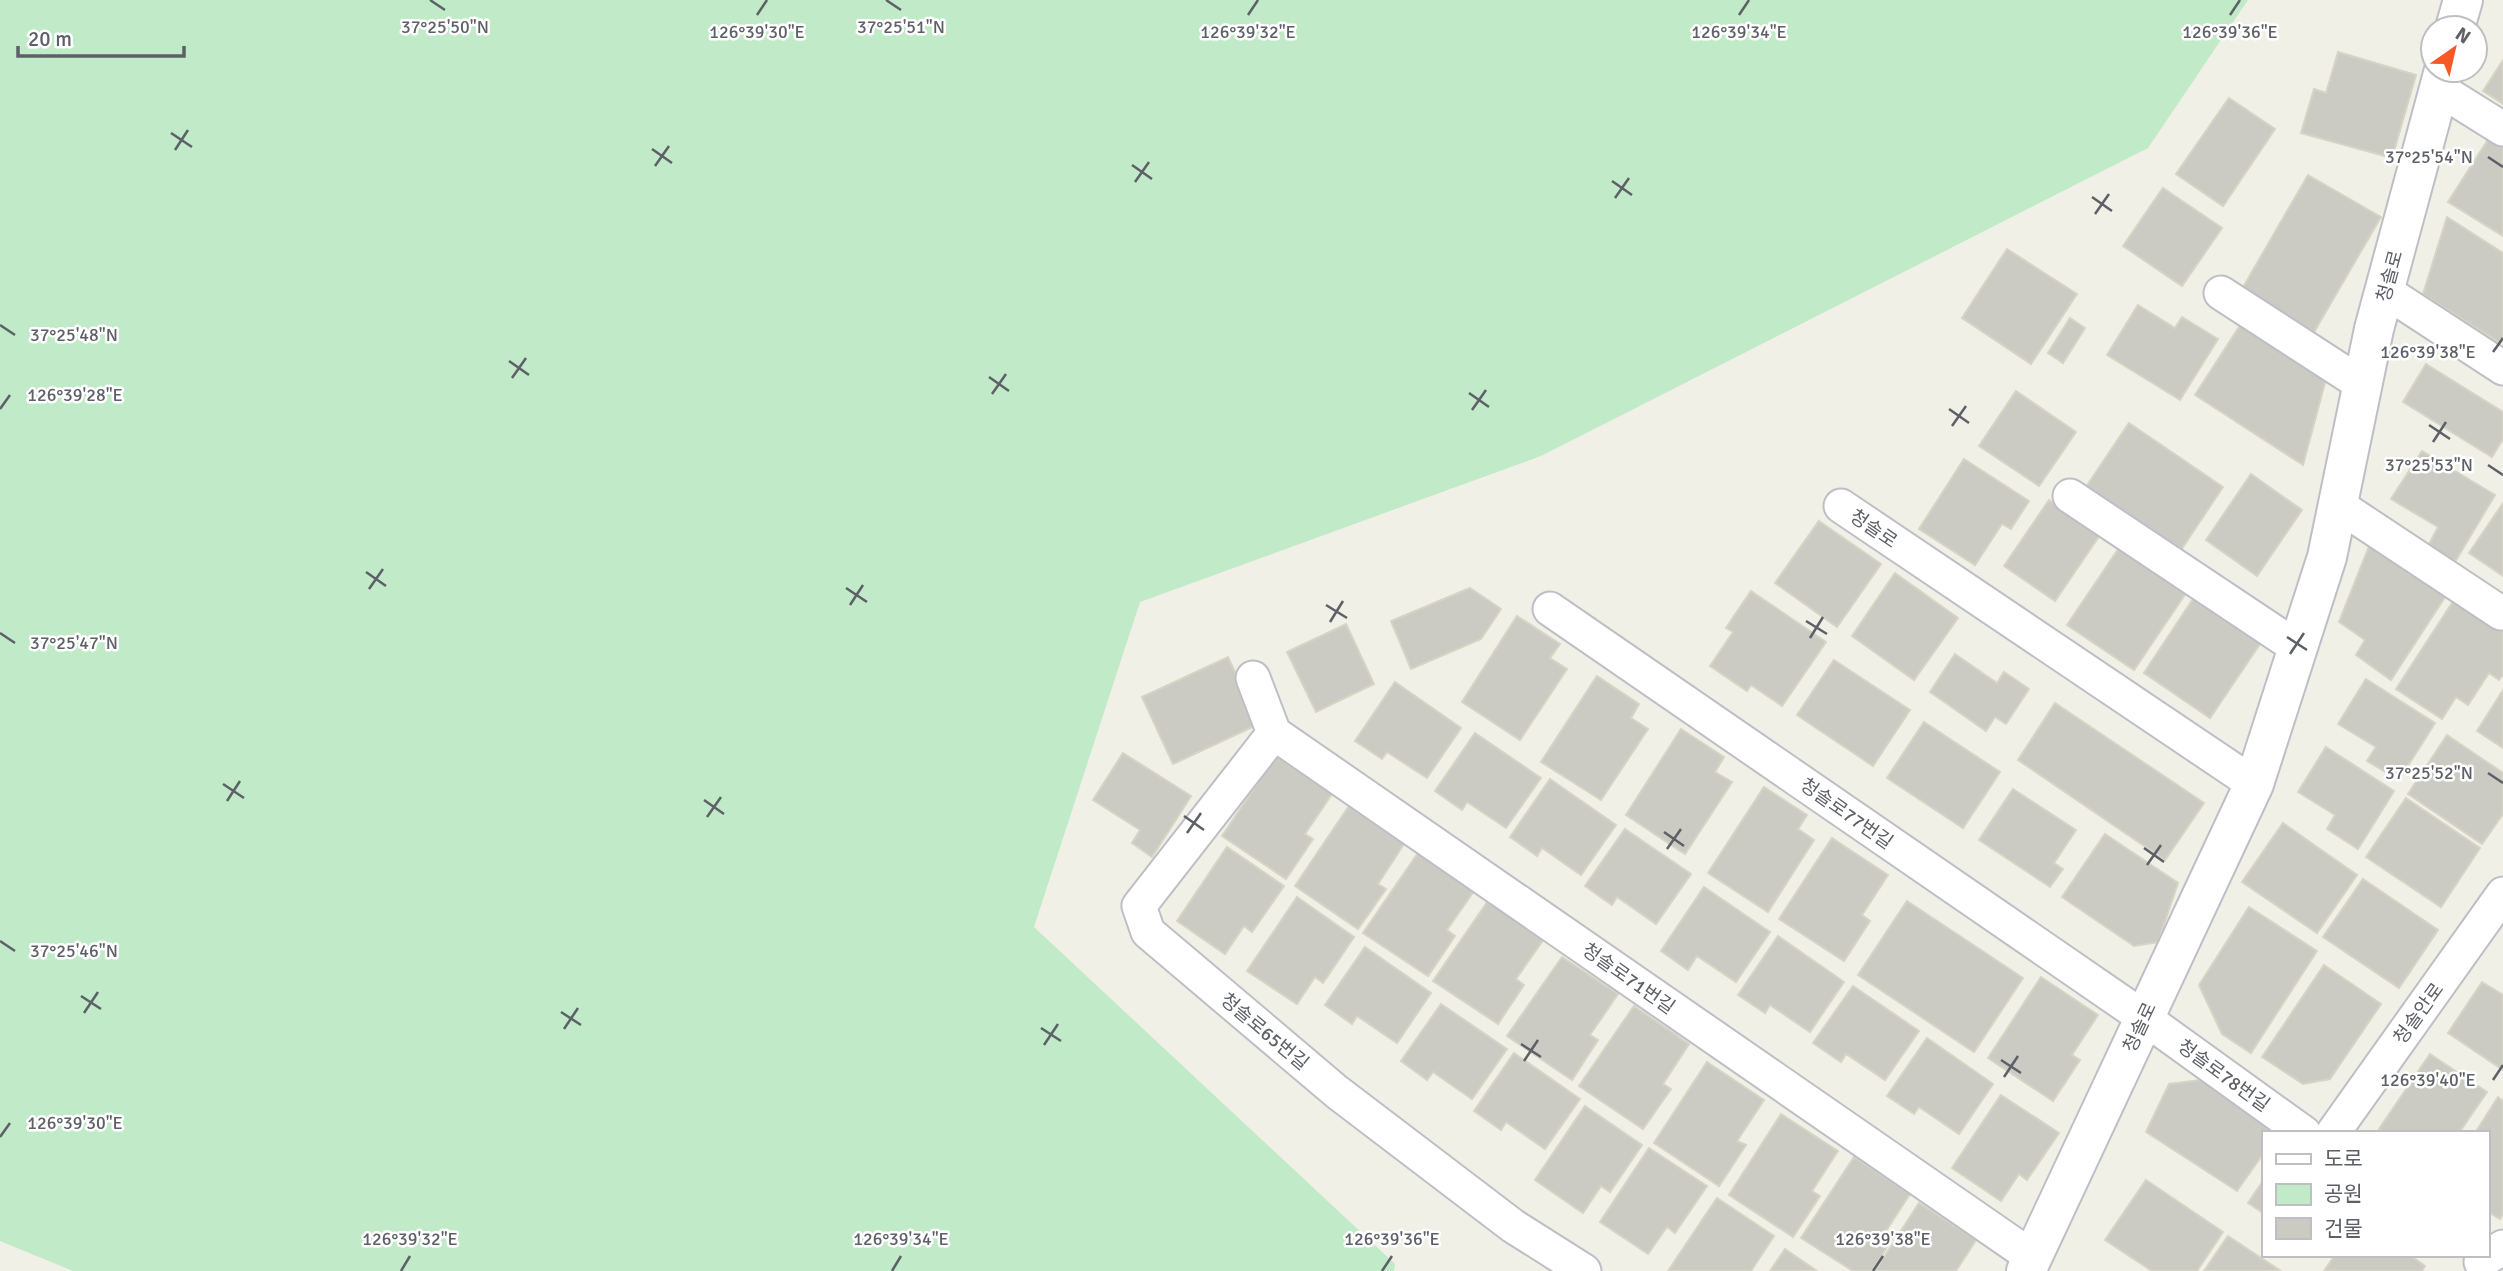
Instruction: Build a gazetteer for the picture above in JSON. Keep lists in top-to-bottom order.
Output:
{
  "streets": {
    "street": ["청솔로"],
    "lane": [
      "청솔로77번길",
      "청솔로71번길",
      "청솔안로",
      "청솔로65번길",
      "청솔로78번길"
    ]
  },
  "crossings": [
    ["청솔로", "청솔로77번길"],
    ["청솔로", "청솔로71번길"],
    ["청솔로", "청솔로78번길"],
    ["청솔로77번길", "청솔로78번길"],
    ["청솔로71번길", "청솔로65번길"]
  ],
  "legend": ["도로", "공원", "건물"],
  "scale_bar": "20 m",
  "north": "top right",
  "coordinates": [
    "37°25'50\"N",
    "37°25'51\"N",
    "126°39'32\"E",
    "126°39'34\"E",
    "126°39'36\"E",
    "126°39'30\"E",
    "37°25'54\"N",
    "37°25'48\"N",
    "126°39'38\"E",
    "126°39'28\"E",
    "37°25'53\"N",
    "37°25'47\"N",
    "37°25'52\"N",
    "37°25'46\"N",
    "126°39'40\"E"
  ]
}
